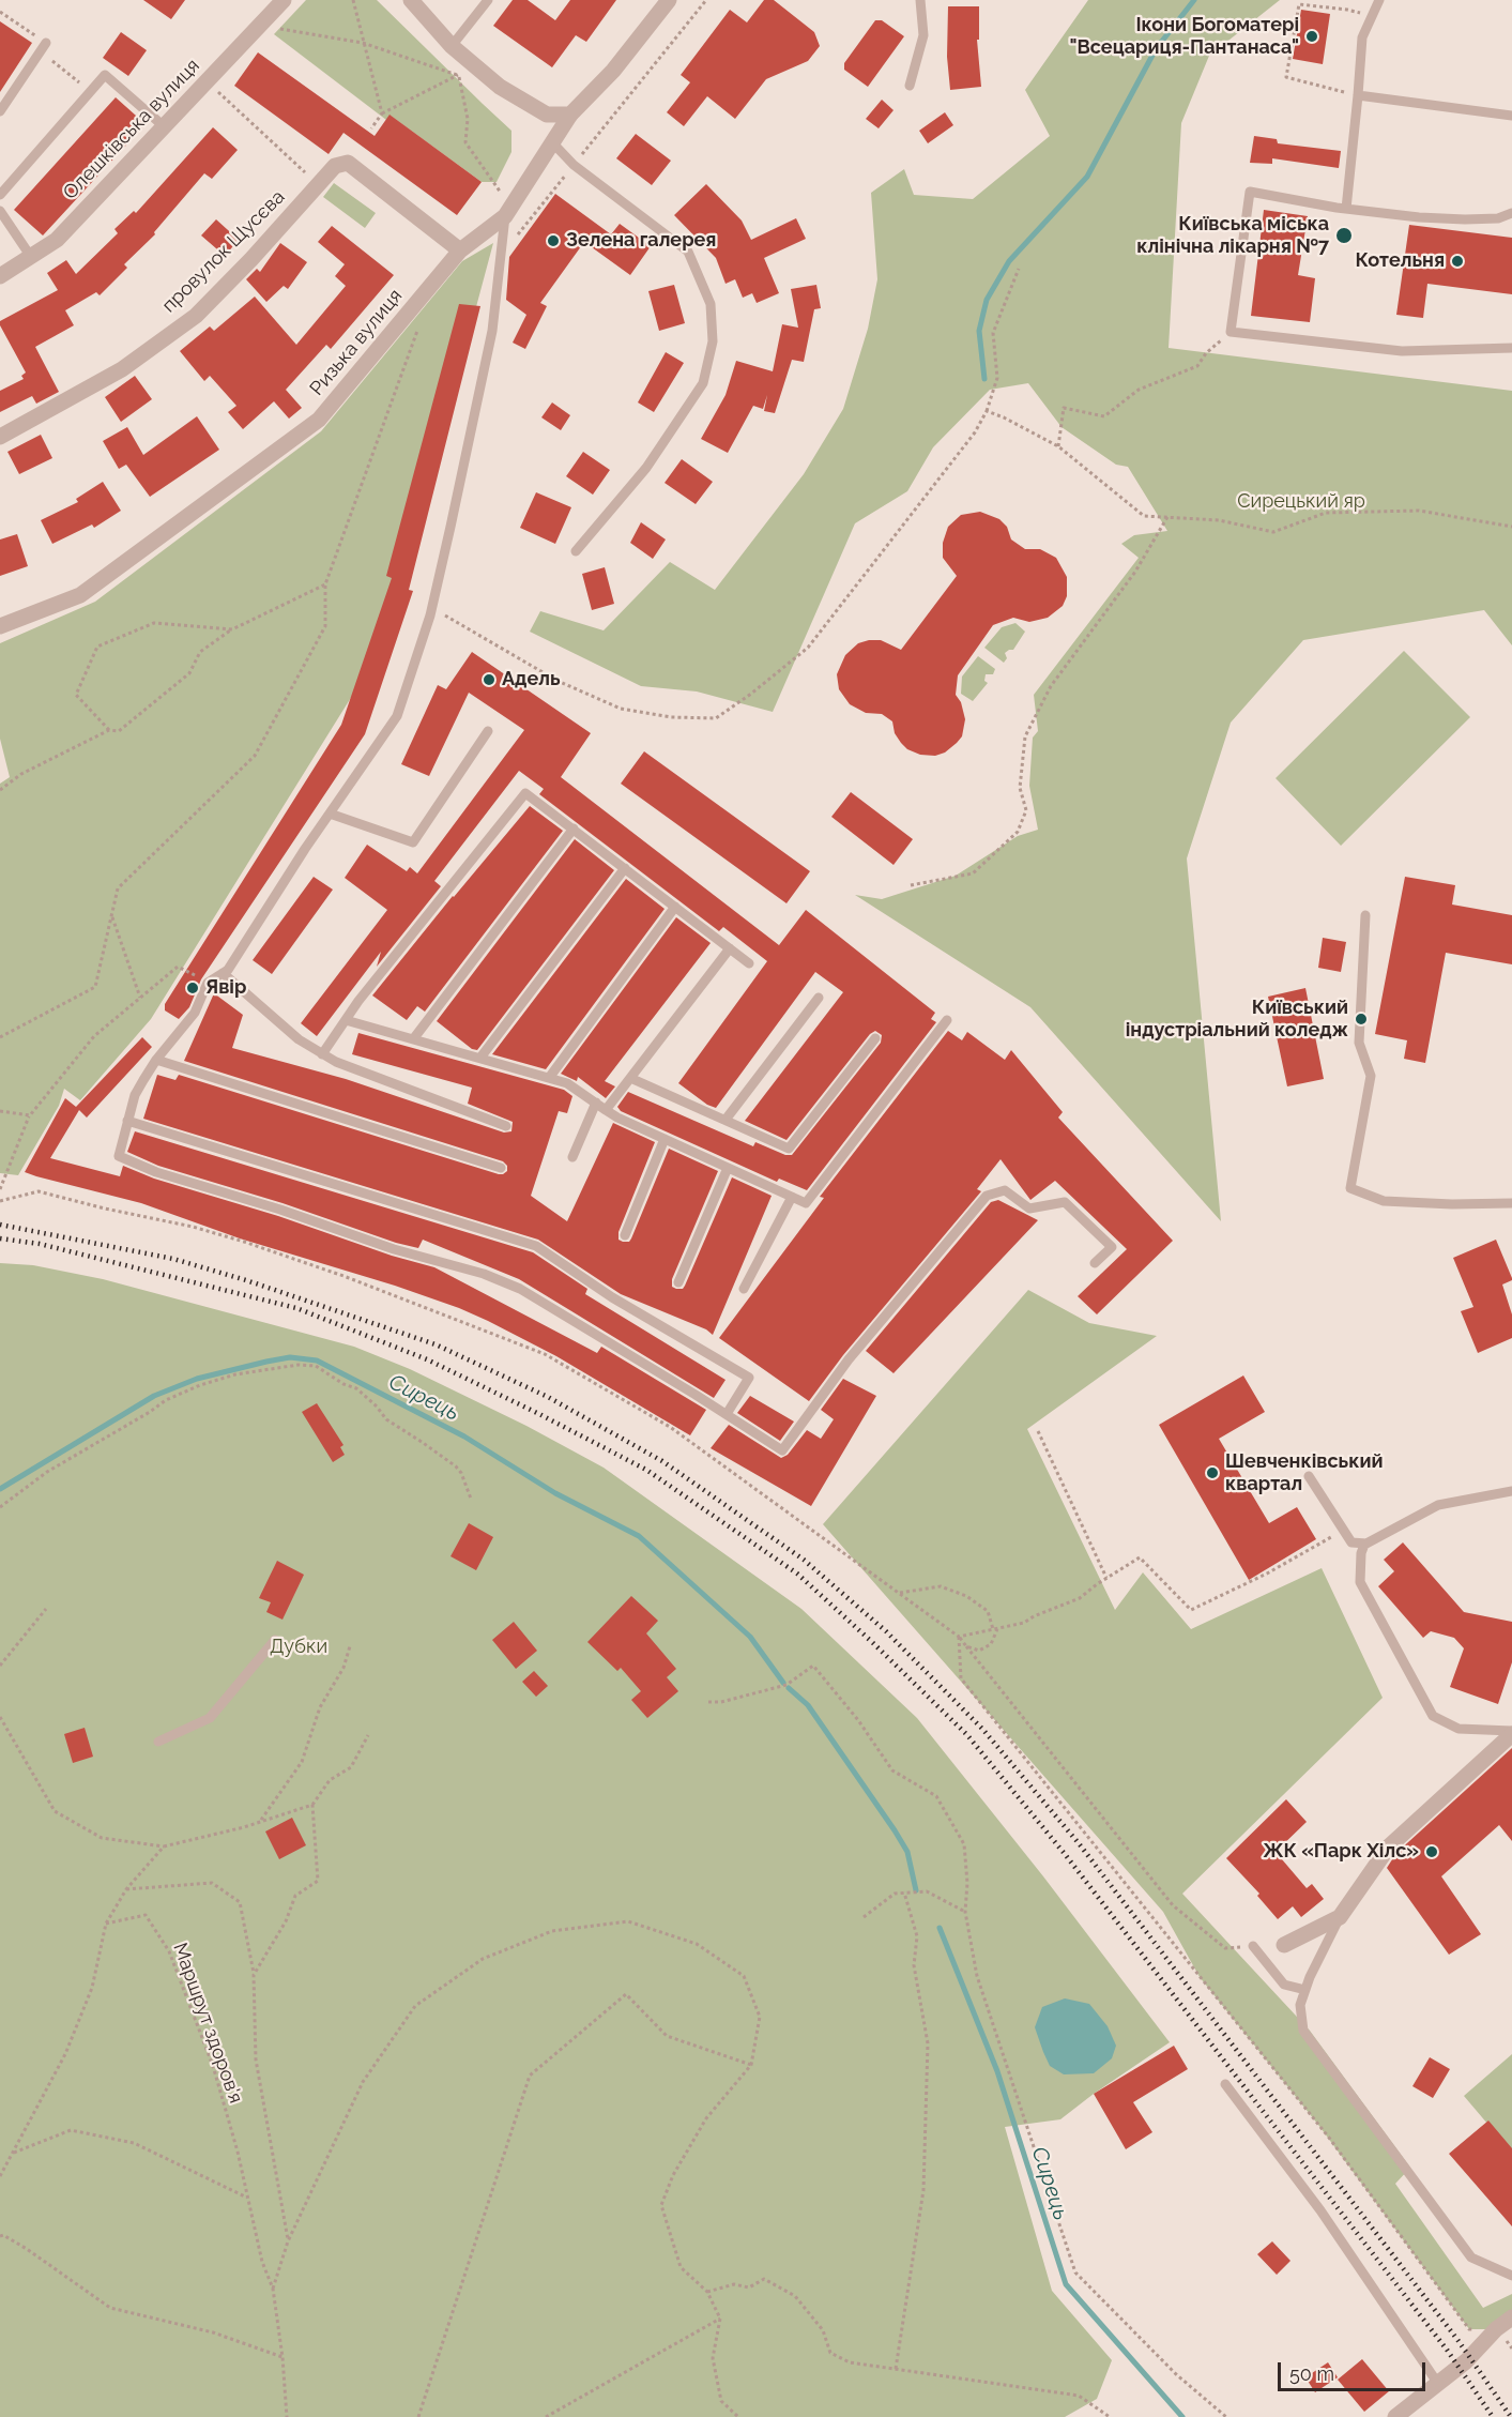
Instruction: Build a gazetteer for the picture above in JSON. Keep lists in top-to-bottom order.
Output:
{
  "streets": {
    "street": ["Олешківська вулиця", "провулок Щусєва", "Ризька вулиця"],
    "path": ["Маршрут здоров'я"]
  },
  "crossings": [
    ["провулок Щусєва", "Ризька вулиця"]
  ],
  "water": ["Сирець"],
  "parks": ["Сирецький яр", "Дубки"],
  "places": [
    "Ікони Богоматері \"Всецариця-Пантанаса\"",
    "Київська міська клінічна лікарня №7",
    "Зелена галерея",
    "Котельня",
    "Адель",
    "Явір",
    "Київський індустріальний коледж",
    "Шевченківський квартал",
    "ЖК «Парк Хілс»"
  ],
  "scale_bar": "50 m"
}
